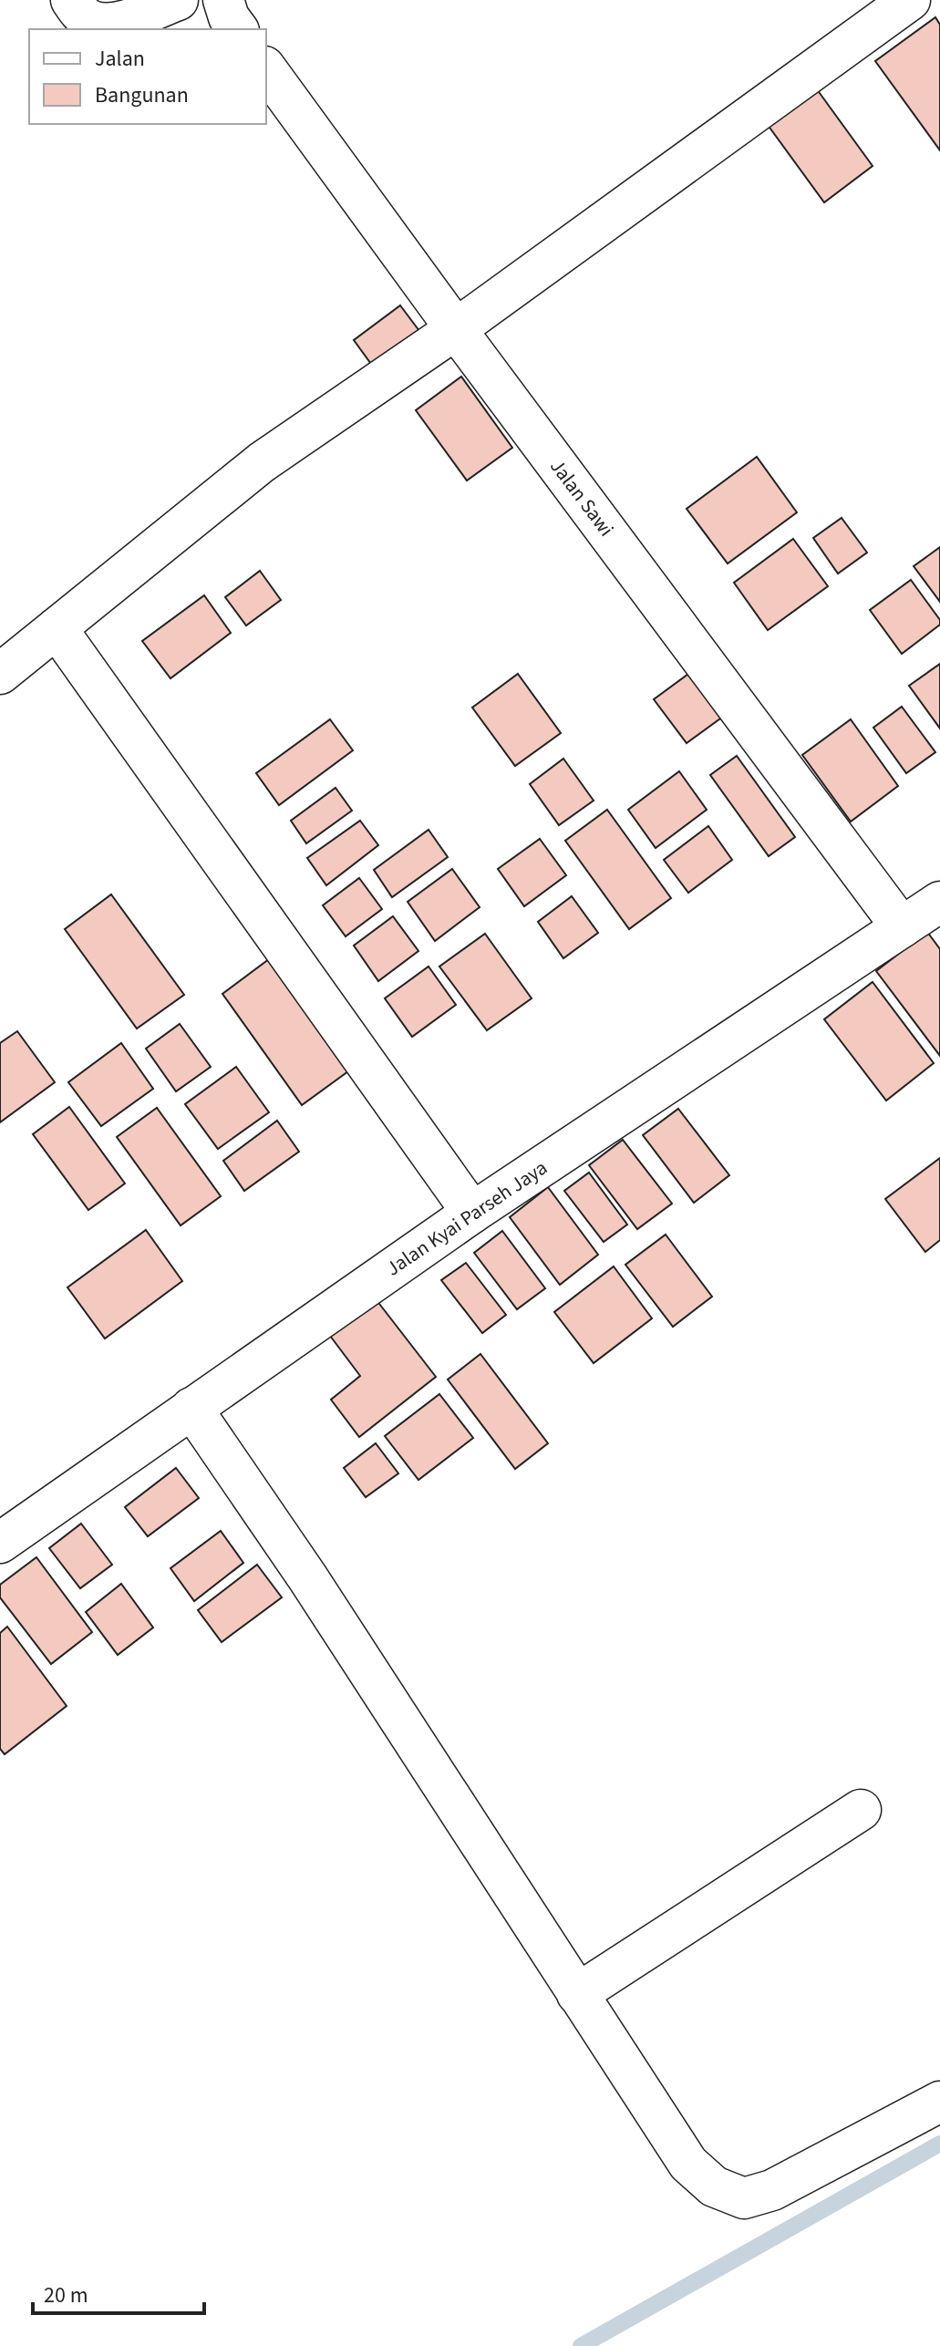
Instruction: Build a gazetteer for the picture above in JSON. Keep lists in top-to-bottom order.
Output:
{
  "streets": {
    "street": ["Jalan Sawi", "Jalan Kyai Parseh Jaya"]
  },
  "crossings": [
    ["Jalan Sawi", "Jalan Kyai Parseh Jaya"]
  ],
  "legend": ["Jalan", "Bangunan"],
  "scale_bar": "20 m"
}
